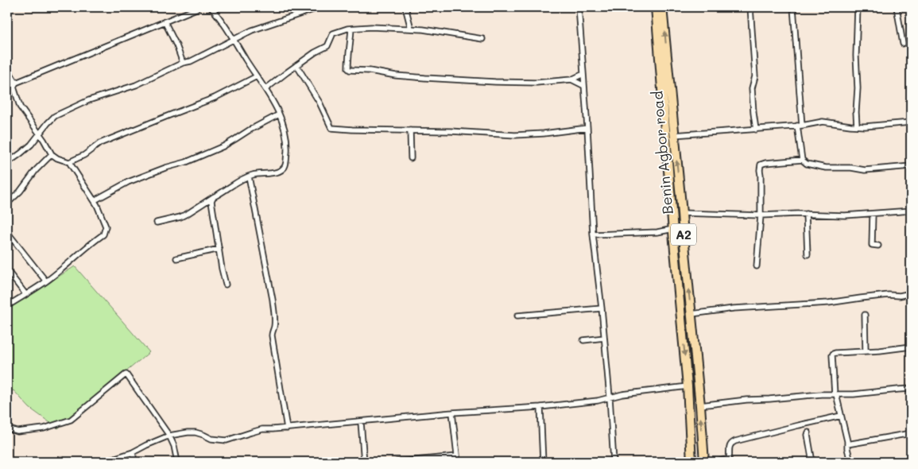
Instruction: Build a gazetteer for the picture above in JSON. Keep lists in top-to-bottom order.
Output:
{
  "streets": {
    "highway": ["Benin Agbor road", "A2"]
  }
}
